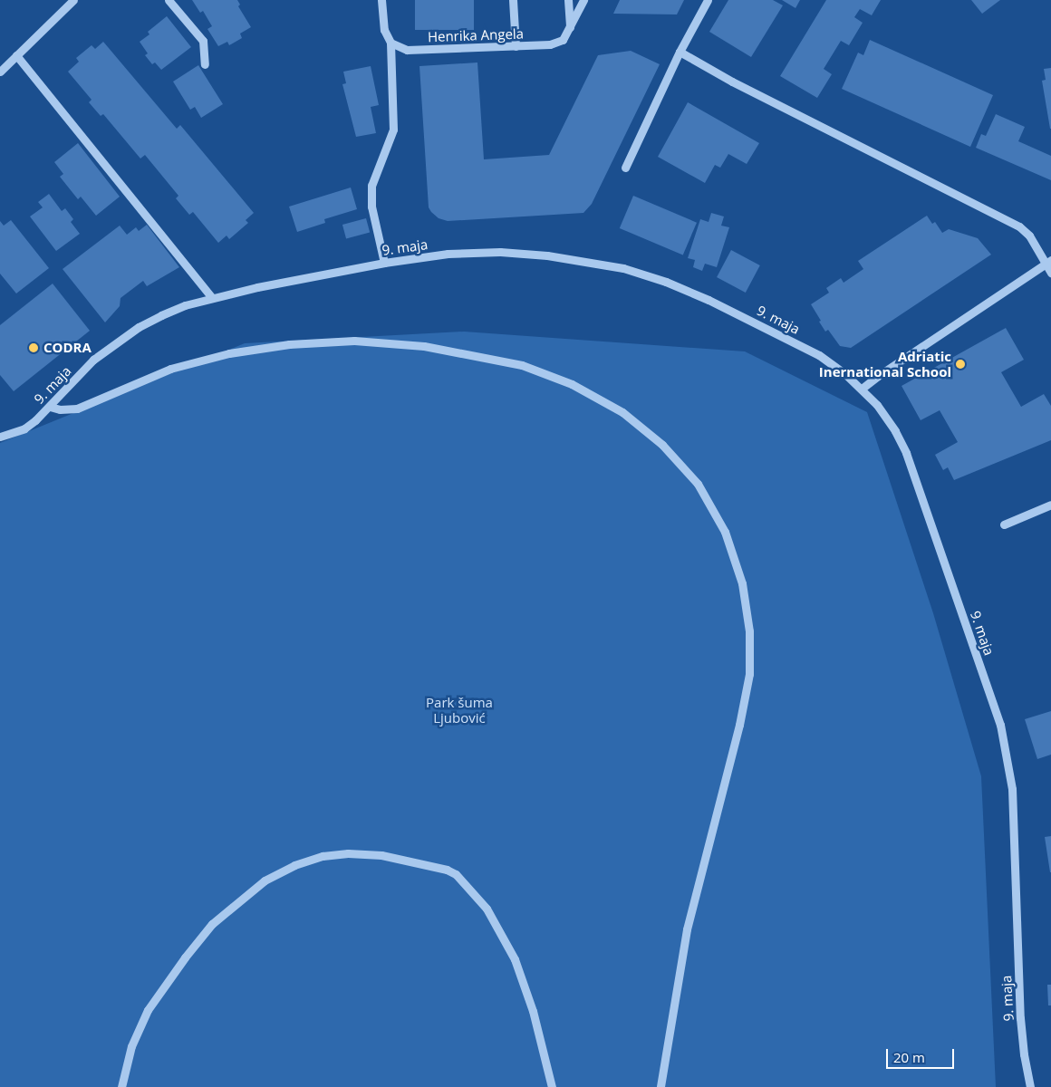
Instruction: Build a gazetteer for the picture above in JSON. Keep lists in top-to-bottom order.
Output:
{
  "streets": {
    "street": ["Henrika Angela", "9. maja"]
  },
  "parks": ["Park šuma Ljubović"],
  "places": ["CODRA", "Adriatic Inernational School"],
  "scale_bar": "20 m"
}
